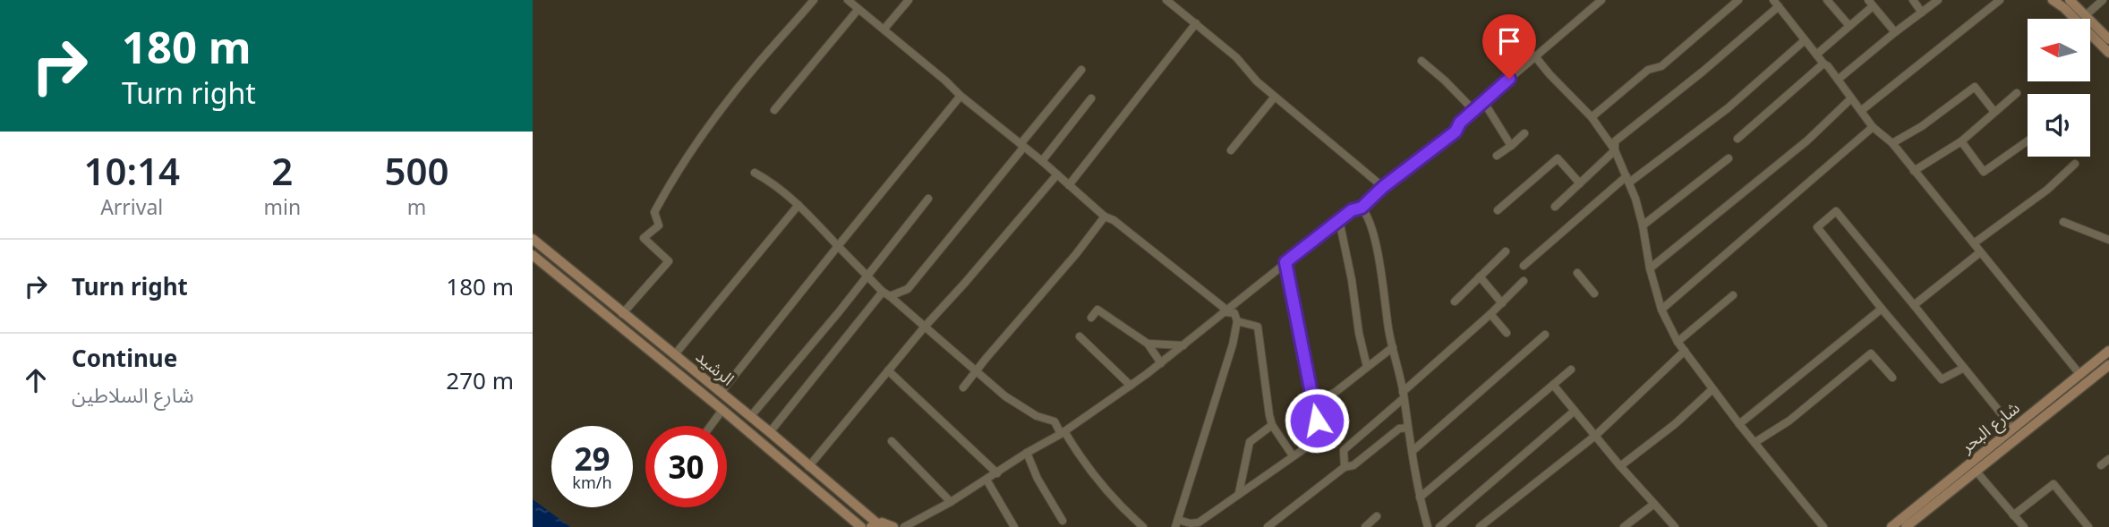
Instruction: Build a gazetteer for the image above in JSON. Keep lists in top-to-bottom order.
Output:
{
  "streets": {
    "main road": ["الرشيد", "شارع البحر"]
  },
  "north": "left",
  "page": {
    "turn": ["180 m", "Turn right"],
    "eta": [
      "10:14",
      "Arrival",
      "2",
      "min",
      "500",
      "m"
    ],
    "list": [
      {
        "name": "Turn right",
        "value": "180 m"
      },
      {
        "name": "Continue",
        "note": "شارع السلاطين",
        "value": "270 m"
      }
    ],
    "speed": "29 km/h",
    "limit": "30"
  }
}
